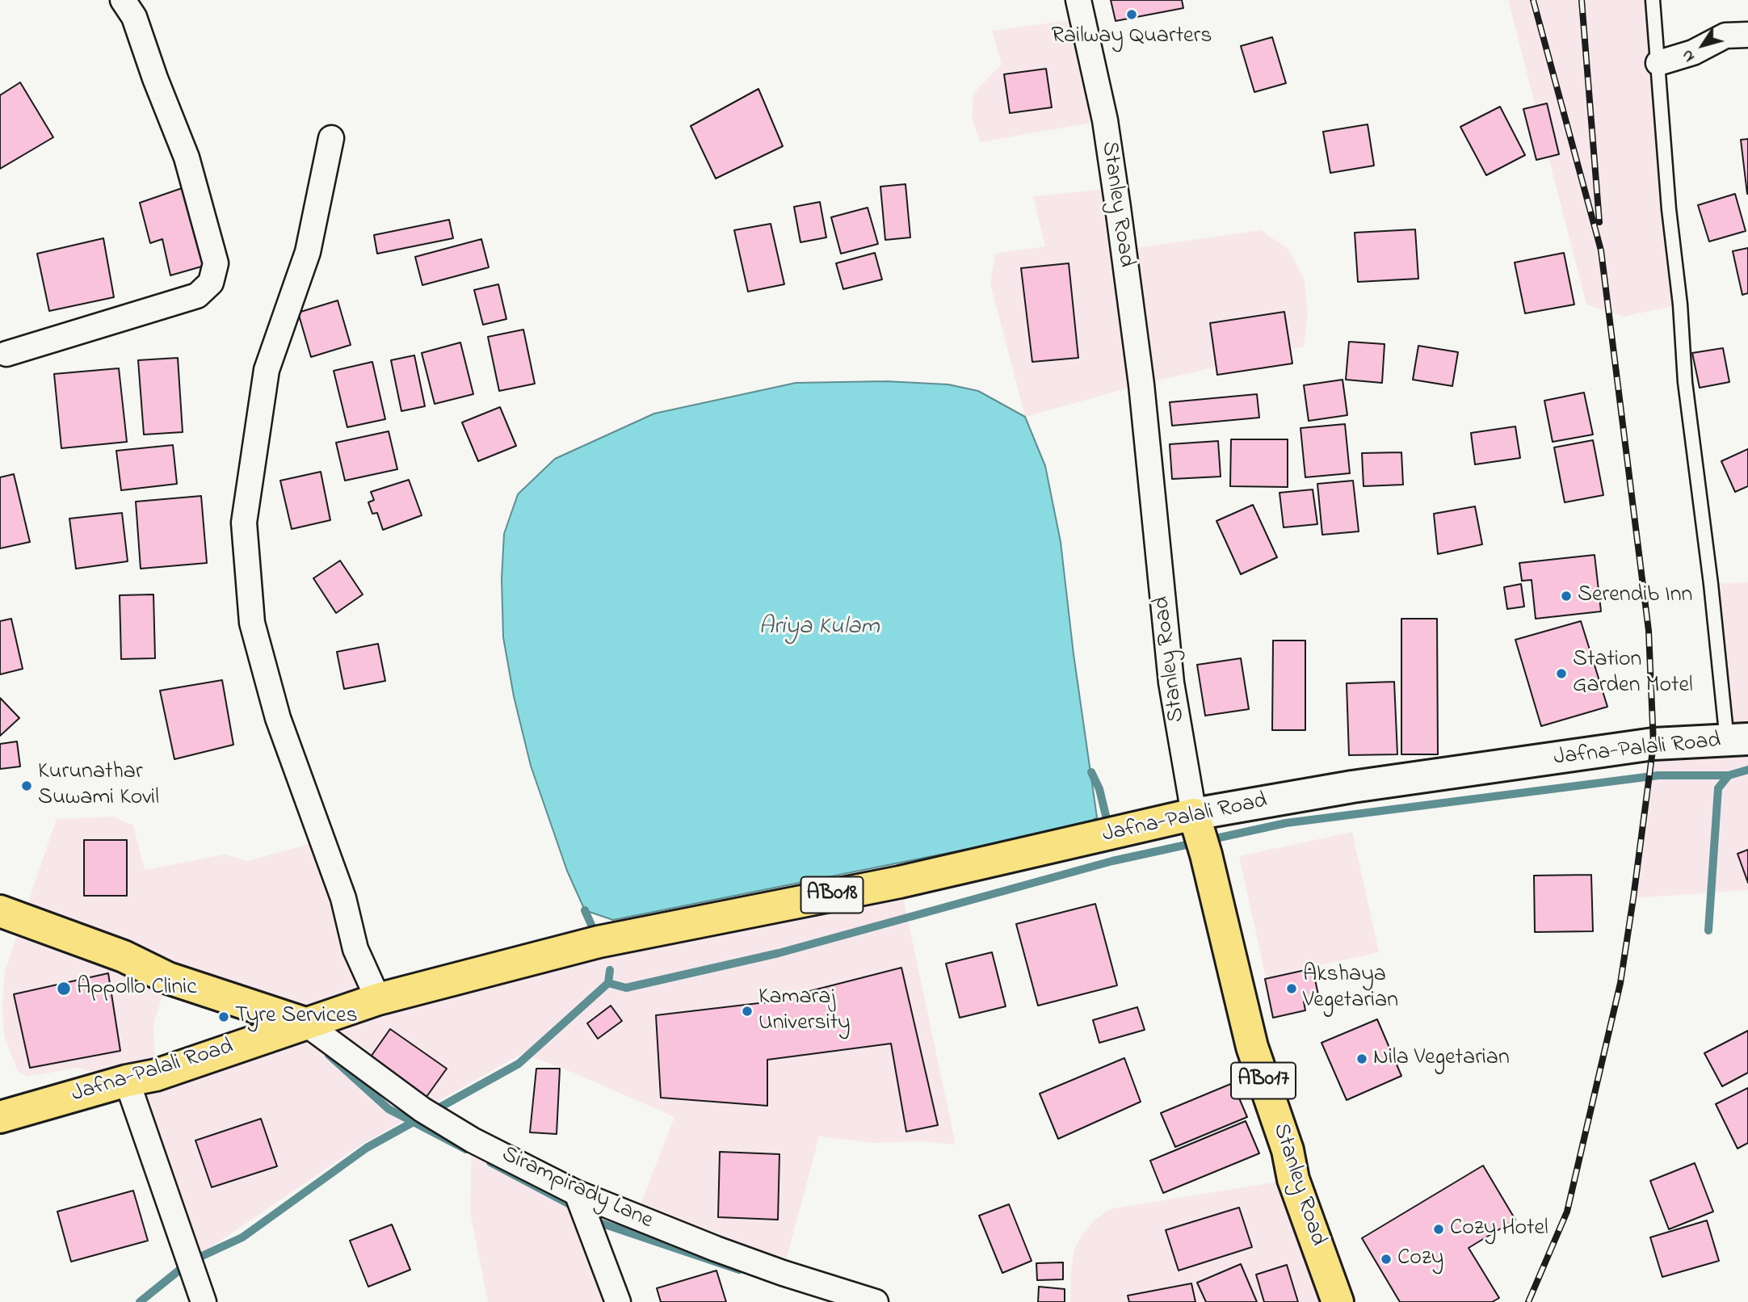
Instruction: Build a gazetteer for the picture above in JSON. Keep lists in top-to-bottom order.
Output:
{
  "streets": {
    "main road": [
      "Stanley Road",
      "Jafna-Palali Road",
      "AB018",
      "AB017"
    ],
    "street": ["Sirampirady Lane"]
  },
  "crossings": [
    ["Stanley Road", "Jafna-Palali Road"],
    ["Jafna-Palali Road", "Sirampirady Lane"]
  ],
  "water": ["Ariya Kulam"],
  "places": [
    "Railway Quarters",
    "Serendib Inn",
    "Station Garden Motel",
    "Kurunathar Suwami Kovil",
    "Appollo Clinic",
    "Akshaya Vegetarian",
    "Kamaraj University",
    "Tyre Services",
    "Nila Vegetarian",
    "Cozy Hotel",
    "Cozy"
  ],
  "north": "bottom left"
}
